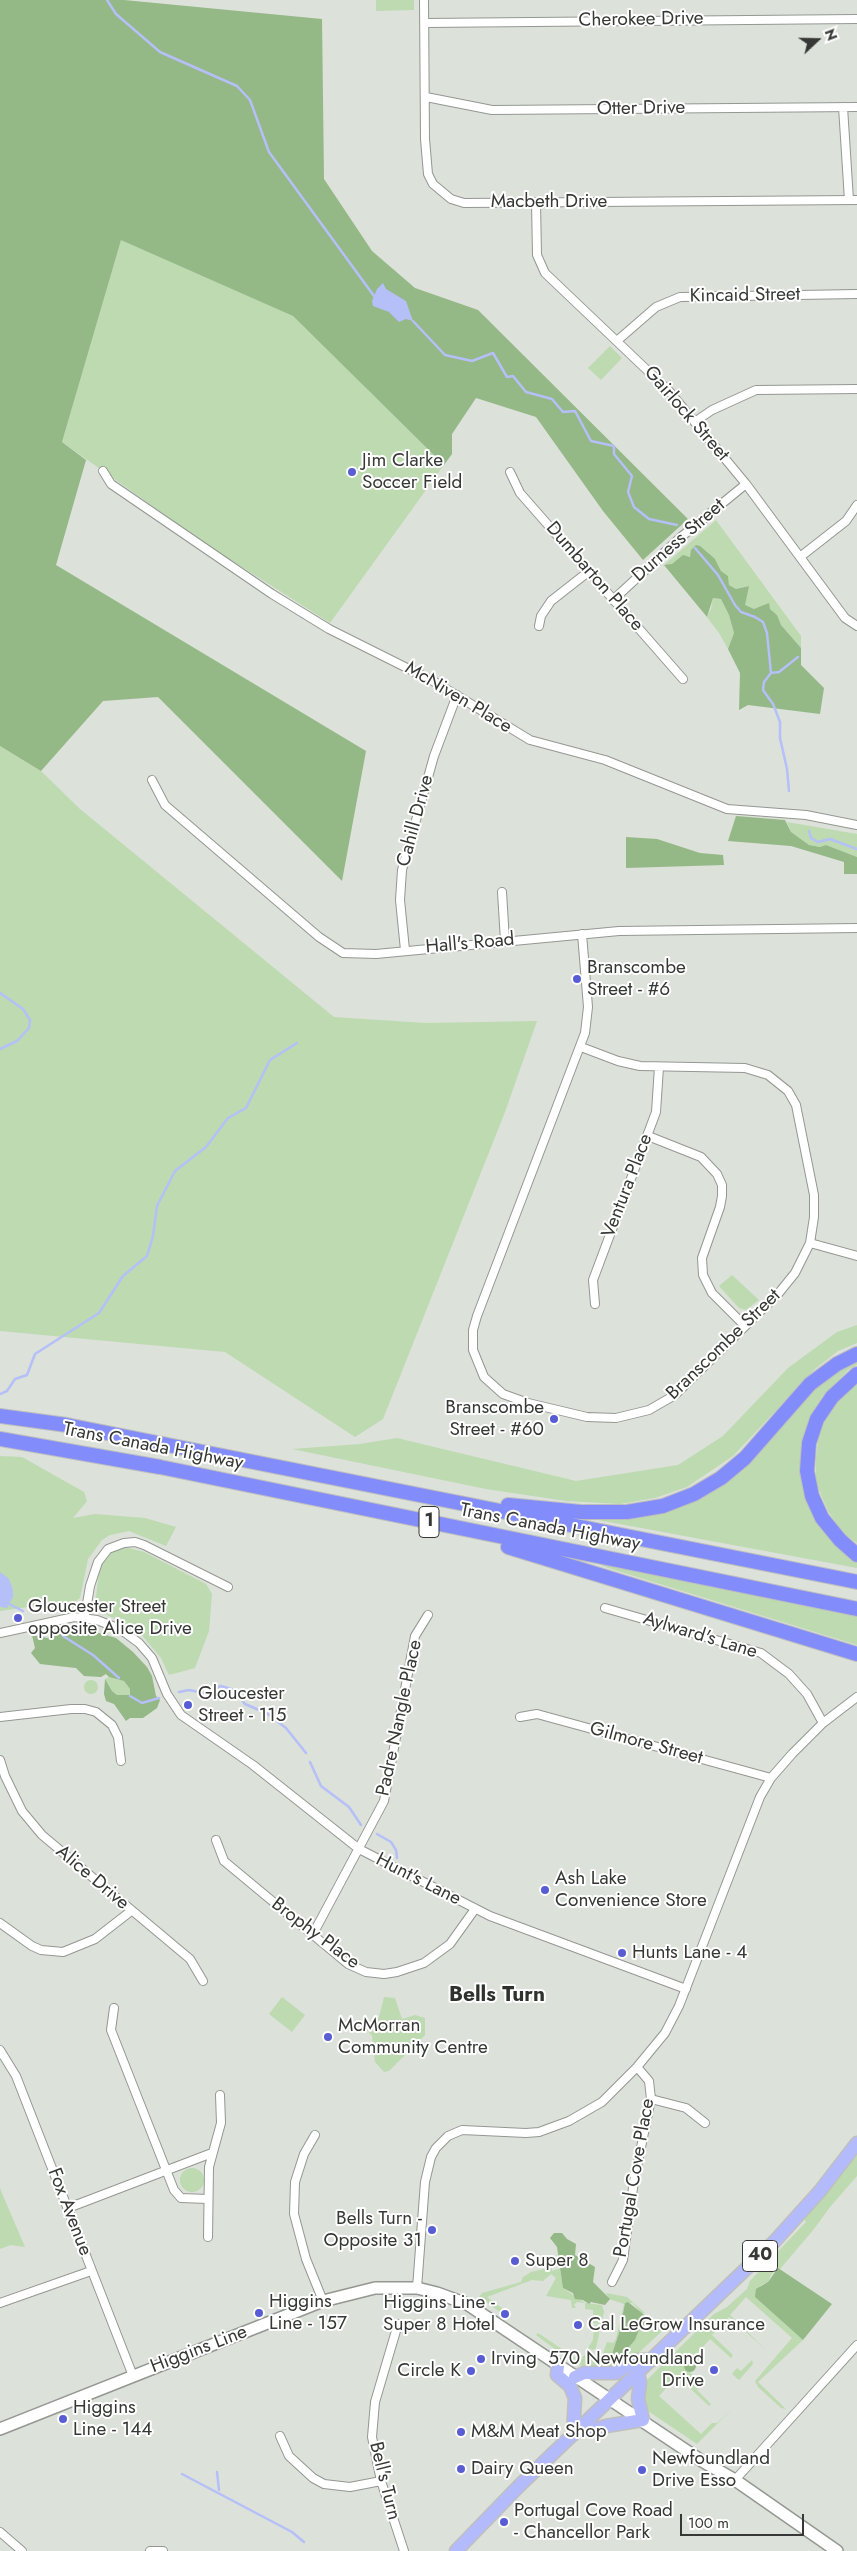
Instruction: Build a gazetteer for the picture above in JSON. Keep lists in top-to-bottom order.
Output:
{
  "streets": {
    "highway": ["Trans Canada Highway", "1"],
    "main road": ["40"],
    "street": [
      "Cherokee Drive",
      "Otter Drive",
      "Macbeth Drive",
      "Kincaid Street",
      "Gairlock Street",
      "Durness Street",
      "Dumbarton Place",
      "McNiven Place",
      "Cahill Drive",
      "Hall's Road",
      "Ventura Place",
      "Branscombe Street",
      "Aylward's Lane",
      "Padre Nangle Place",
      "Gilmore Street",
      "Alice Drive",
      "Hunt's Lane",
      "Brophy Place",
      "Portugal Cove Place",
      "Fox Avenue",
      "Higgins Line",
      "Bell's Turn"
    ]
  },
  "crossings": [
    ["Cherokee Drive", "Macbeth Drive"],
    ["Otter Drive", "Macbeth Drive"],
    ["Macbeth Drive", "Gairlock Street"],
    ["Kincaid Street", "Gairlock Street"],
    ["Gairlock Street", "Durness Street"],
    ["Durness Street", "Dumbarton Place"],
    ["McNiven Place", "Cahill Drive"],
    ["Cahill Drive", "Hall's Road"],
    ["Hall's Road", "Branscombe Street"],
    ["Ventura Place", "Branscombe Street"],
    ["Padre Nangle Place", "Hunt's Lane"],
    ["Padre Nangle Place", "Brophy Place"],
    ["Hunt's Lane", "Brophy Place"],
    ["Fox Avenue", "Higgins Line"],
    ["40", "Higgins Line"]
  ],
  "districts": ["Bells Turn"],
  "places": [
    "Jim Clarke Soccer Field",
    "Branscombe Street - #6",
    "Branscombe Street - #60",
    "Gloucester Street opposite Alice Drive",
    "Gloucester Street - 115",
    "Ash Lake Convenience Store",
    "Hunts Lane - 4",
    "McMorran Community Centre",
    "Bells Turn - Opposite 31",
    "Super 8",
    "Higgins Line - 157",
    "Higgins Line - Super 8 Hotel",
    "Cal LeGrow Insurance",
    "Irving",
    "570 Newfoundland Drive",
    "Circle K",
    "Higgins Line - 144",
    "M&M Meat Shop",
    "Dairy Queen",
    "Newfoundland Drive Esso",
    "Portugal Cove Road - Chancellor Park"
  ],
  "scale_bar": "100 m",
  "north": "right"
}
